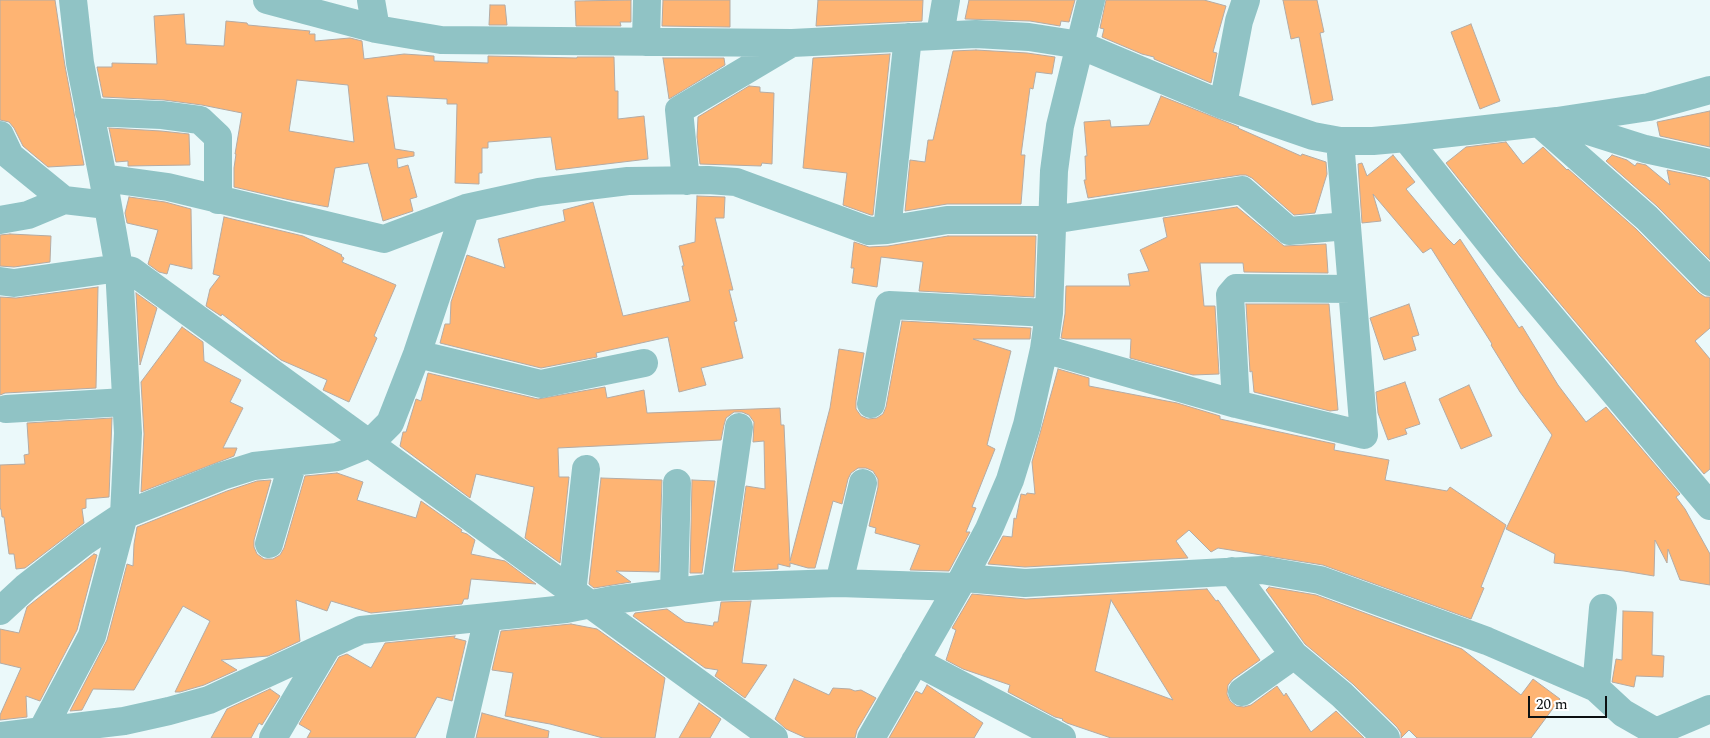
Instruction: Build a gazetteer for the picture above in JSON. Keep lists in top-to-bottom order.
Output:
{
  "scale_bar": "20 m"
}
